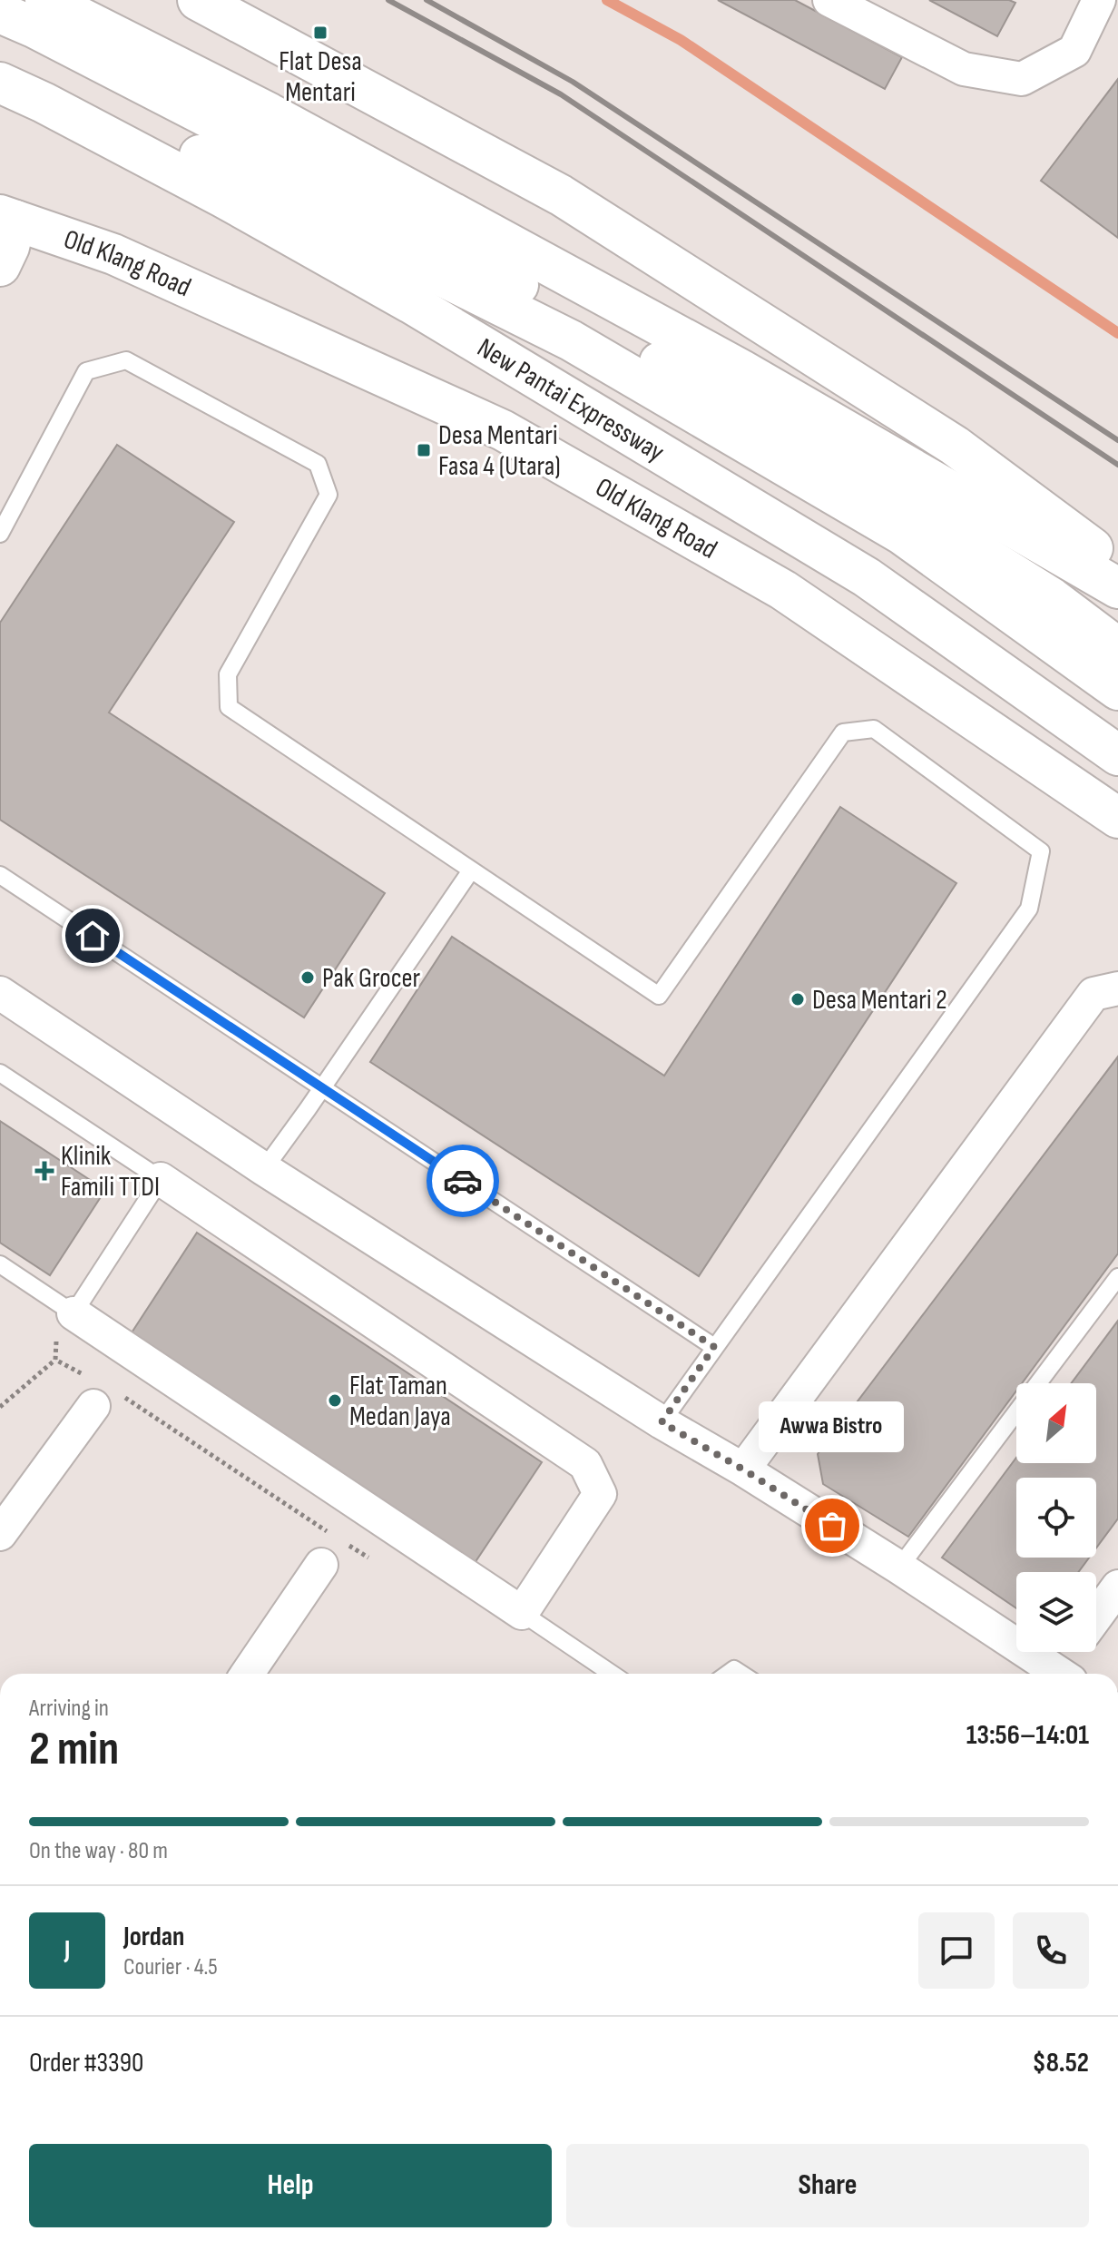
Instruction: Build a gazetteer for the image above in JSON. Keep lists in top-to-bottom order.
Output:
{
  "streets": {
    "main road": ["Old Klang Road", "New Pantai Expressway"]
  },
  "places": {
    "transit": ["Flat Desa Mentari", "Desa Mentari Fasa 4 (Utara)"],
    "other": [
      "Pak Grocer",
      "Desa Mentari 2",
      "Flat Taman Medan Jaya",
      "Awwa Bistro"
    ],
    "health": ["Klinik Famili TTDI"]
  },
  "north": "top right",
  "page": {
    "bubble": "Awwa Bistro",
    "heading": ["2 min", "Arriving in", "13:56–14:01"],
    "panel": [
      "Jordan",
      "Courier · 4.5",
      "Order #3390",
      "$8.52"
    ],
    "bar": "On the way · 80 m",
    "round": "J",
    "buttons": ["Help", "Share"]
  }
}
